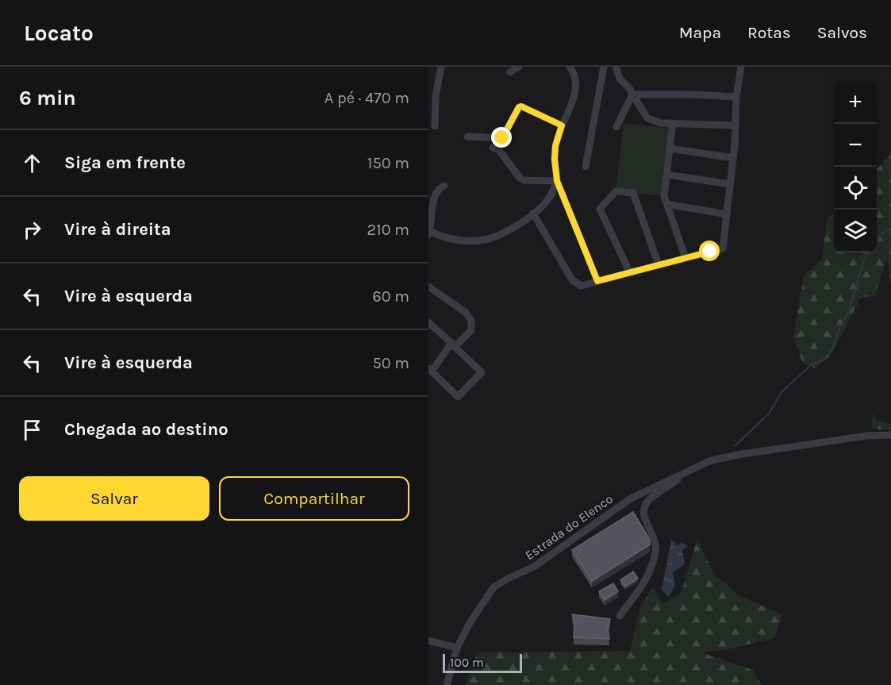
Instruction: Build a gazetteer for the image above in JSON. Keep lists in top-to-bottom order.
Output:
{
  "streets": {
    "street": ["Estrada do Elenco"]
  },
  "scale_bar": "100 m",
  "page": {
    "header": "Locato",
    "nav": ["Mapa", "Rotas", "Salvos"],
    "heading": ["6 min", "A pé · 470 m"],
    "map_buttons": ["+", "−"],
    "list": [
      ["Siga em frente", "150 m"],
      ["Vire à direita", "210 m"],
      ["Vire à esquerda", "60 m"],
      ["Vire à esquerda", "50 m"],
      "Chegada ao destino"
    ],
    "buttons": ["Salvar", "Compartilhar"],
    "scale": "100 m"
  }
}
